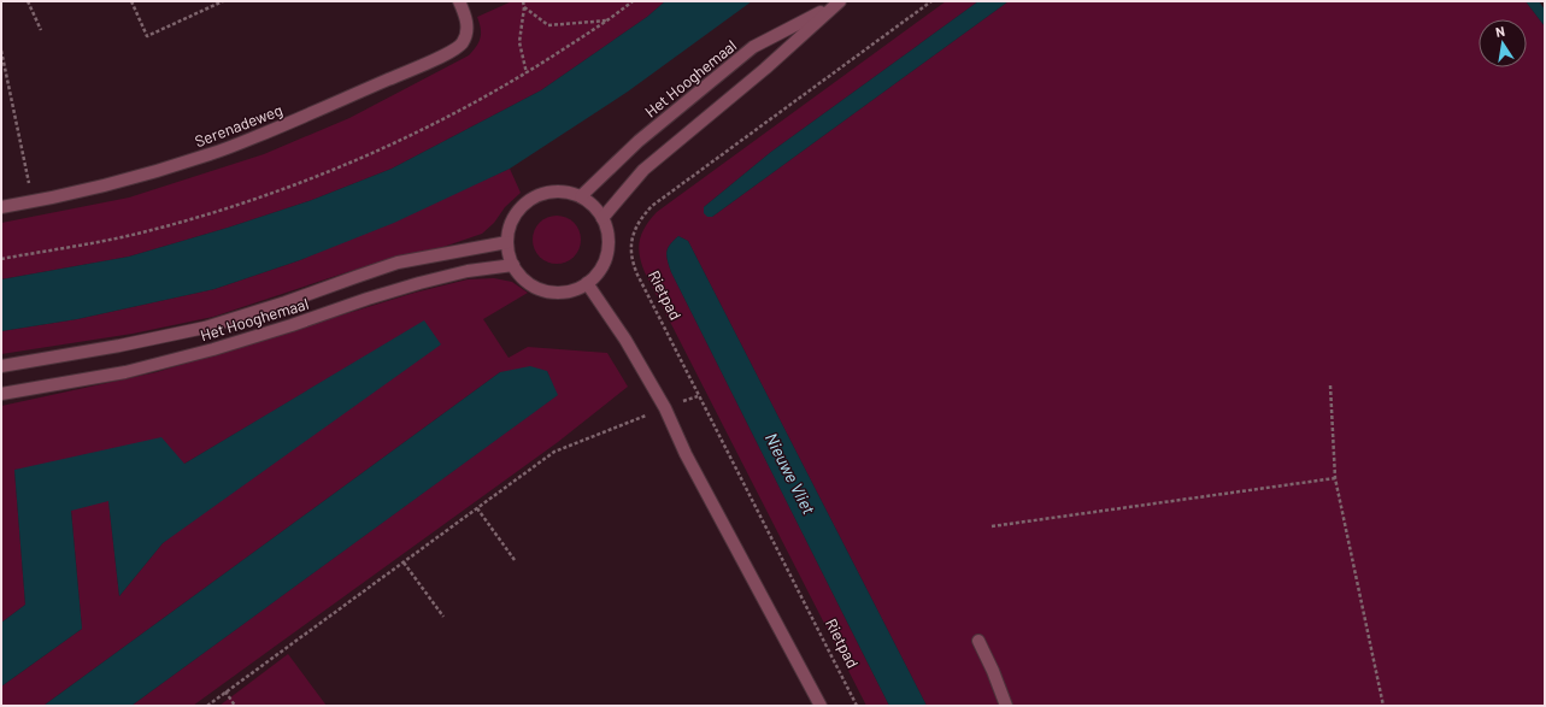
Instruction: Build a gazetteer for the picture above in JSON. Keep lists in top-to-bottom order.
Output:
{
  "streets": {
    "street": ["Het Hooghemaal", "Serenadeweg"],
    "path": ["Rietpad"]
  },
  "water": ["Nieuwe Vliet"],
  "north": "top"
}
